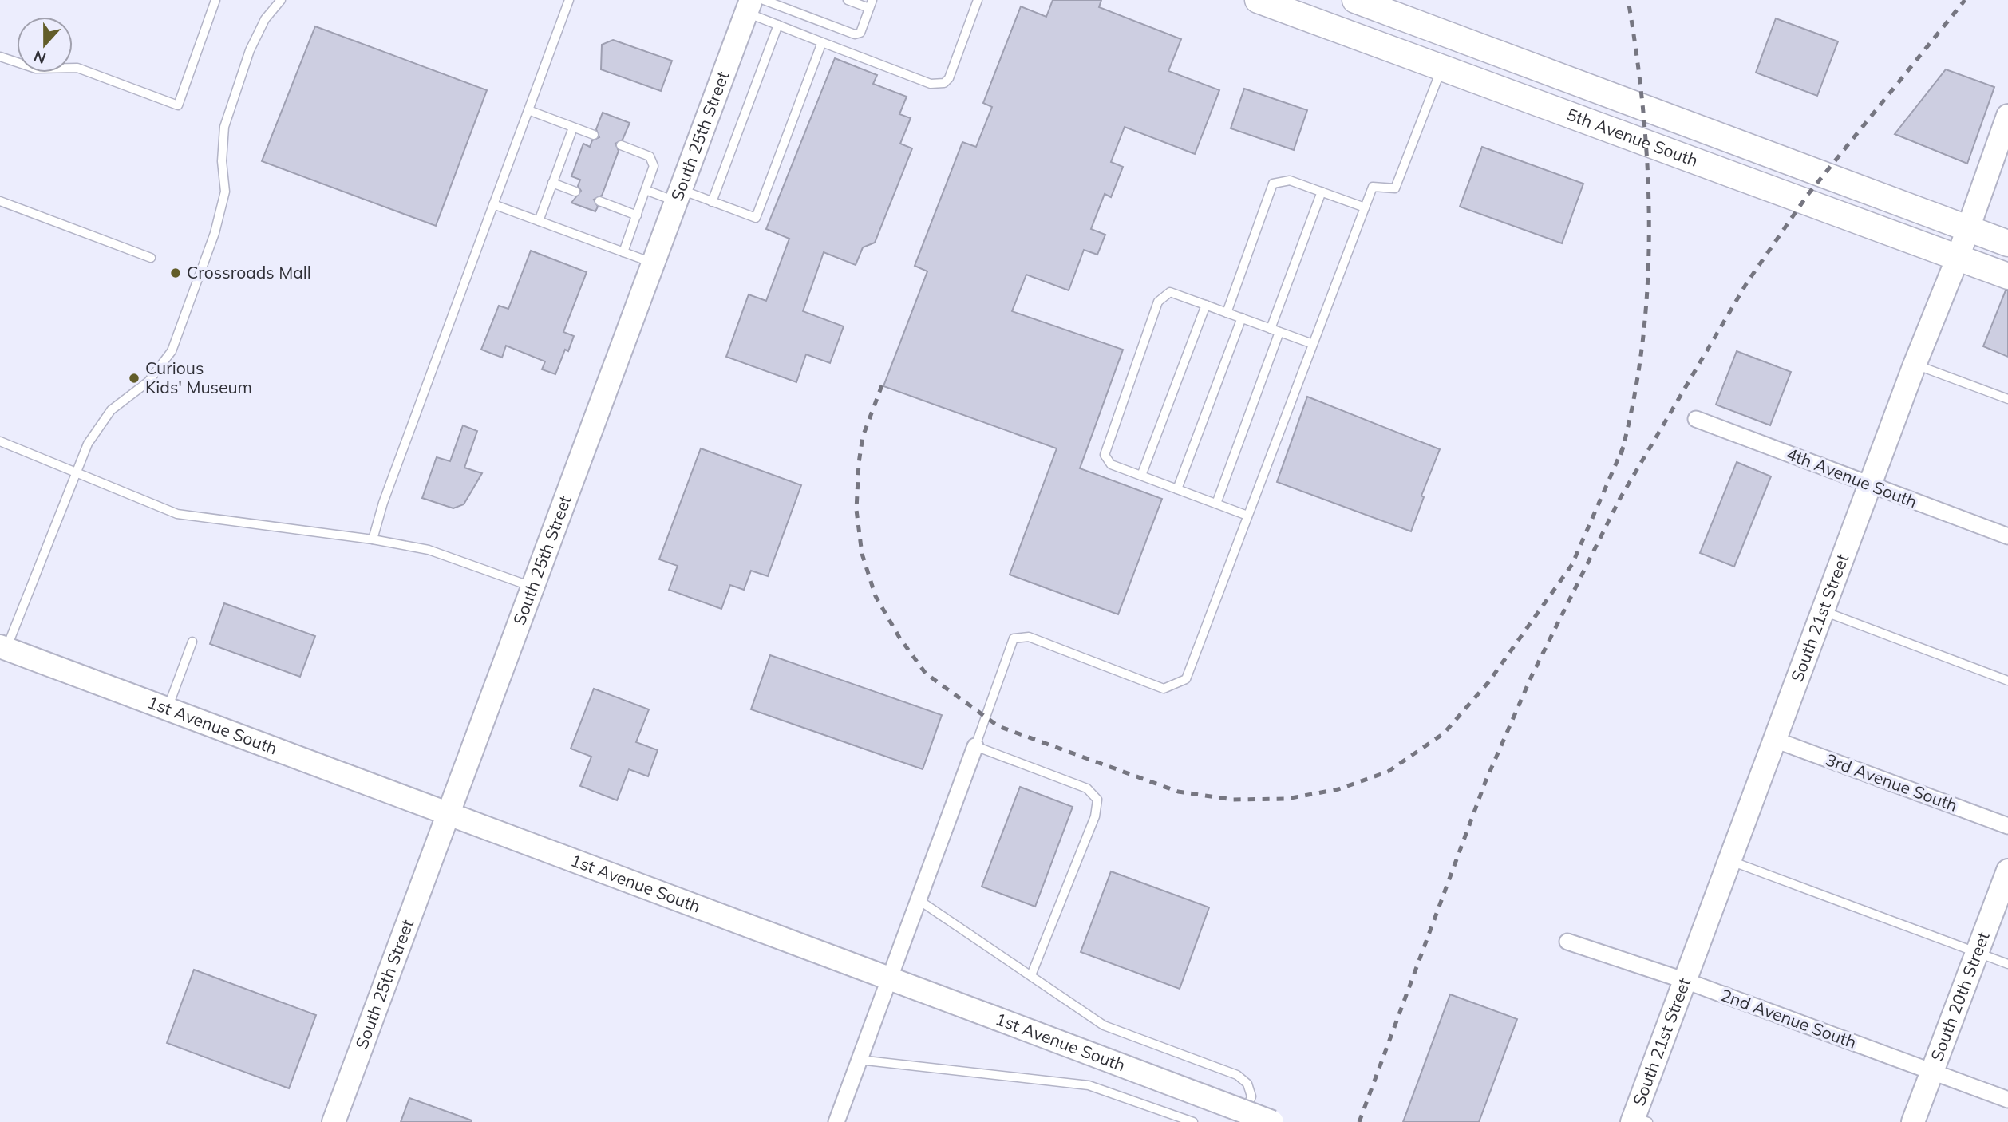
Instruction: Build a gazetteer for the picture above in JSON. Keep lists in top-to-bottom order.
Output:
{
  "streets": {
    "main road": [
      "South 25th Street",
      "5th Avenue South",
      "South 21st Street",
      "1st Avenue South",
      "South 20th Street"
    ],
    "street": ["4th Avenue South", "3rd Avenue South", "2nd Avenue South"]
  },
  "crossings": [
    ["South 25th Street", "1st Avenue South"],
    ["5th Avenue South", "South 21st Street"],
    ["4th Avenue South", "South 21st Street"],
    ["South 21st Street", "3rd Avenue South"],
    ["South 21st Street", "2nd Avenue South"],
    ["South 20th Street", "2nd Avenue South"]
  ],
  "places": ["Crossroads Mall", "Curious Kids' Museum"],
  "north": "bottom"
}
